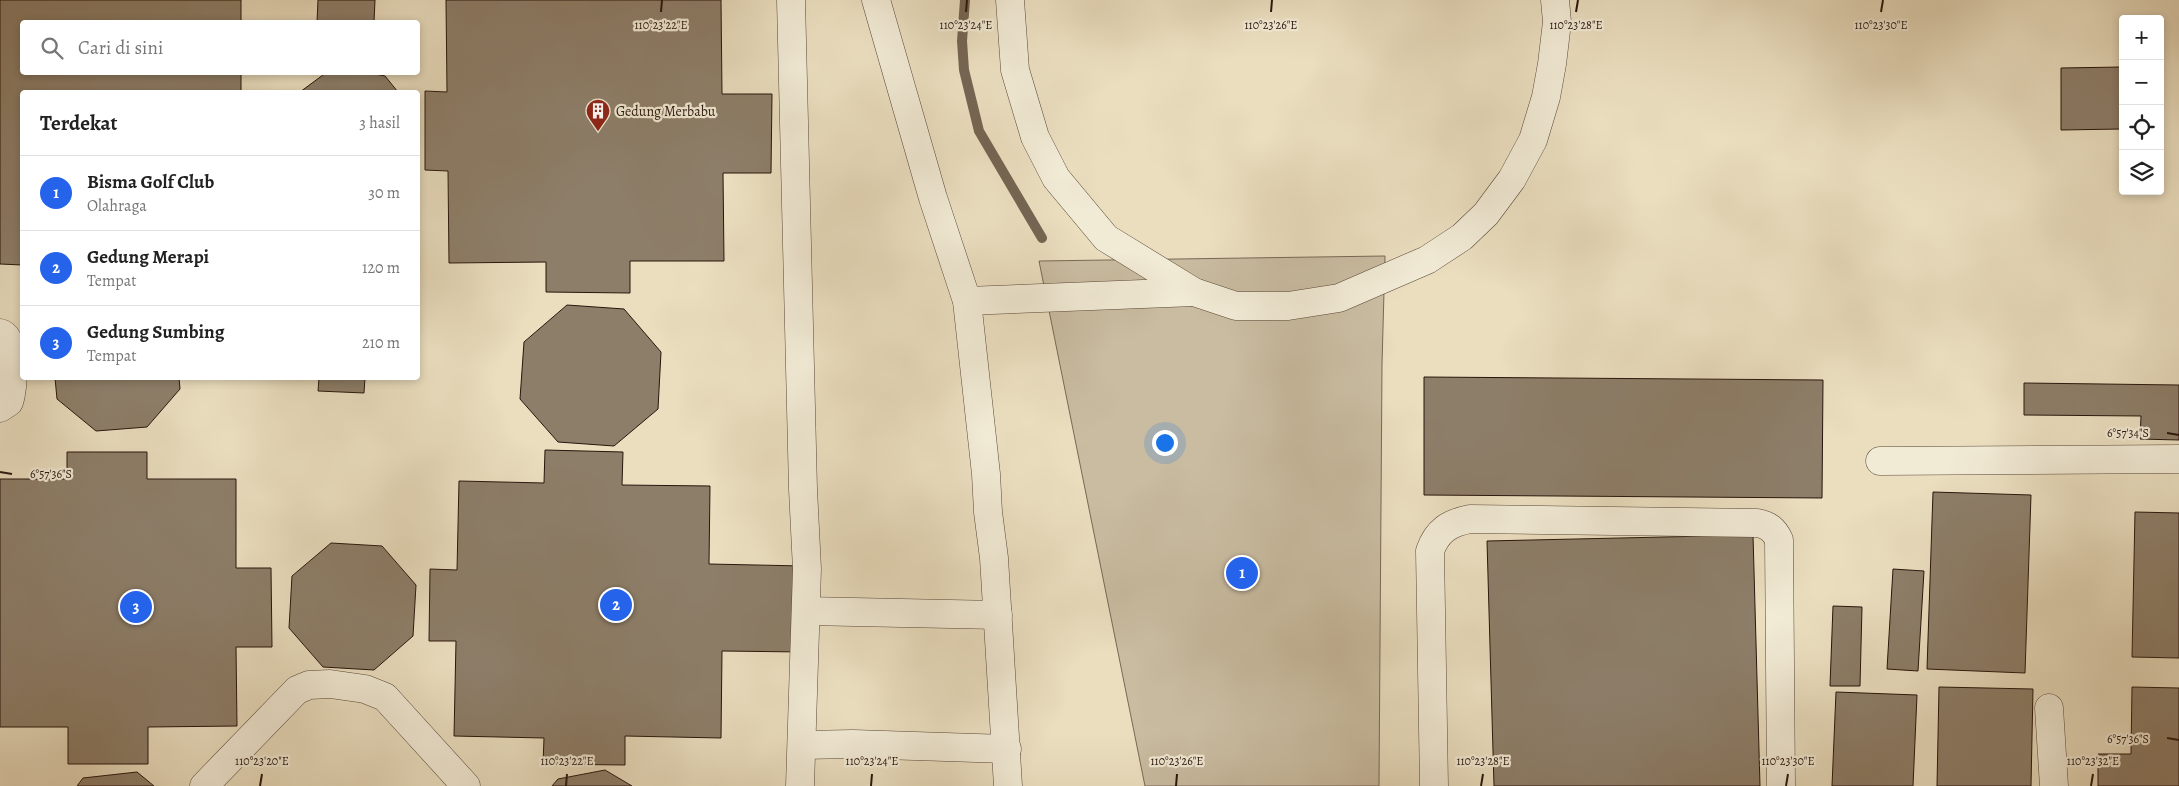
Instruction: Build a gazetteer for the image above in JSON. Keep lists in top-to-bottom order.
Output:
{
  "places": {
    "building": ["Gedung Merbabu"]
  },
  "page": {
    "map_buttons": ["+", "−"],
    "search": "Cari di sini",
    "heading": ["Terdekat", "3 hasil"],
    "list": [
      {
        "mark": "1",
        "name": "Bisma Golf Club",
        "note": "Olahraga",
        "value": "30 m"
      },
      {
        "mark": "2",
        "name": "Gedung Merapi",
        "note": "Tempat",
        "value": "120 m"
      },
      {
        "mark": "3",
        "name": "Gedung Sumbing",
        "note": "Tempat",
        "value": "210 m"
      }
    ],
    "pins": ["1", "2", "3"]
  },
  "coordinates": [
    "110°23'22\"E",
    "110°23'24\"E",
    "110°23'26\"E",
    "110°23'28\"E",
    "110°23'30\"E",
    "6°57'34\"S",
    "6°57'36\"S",
    "110°23'20\"E",
    "110°23'32\"E"
  ]
}
